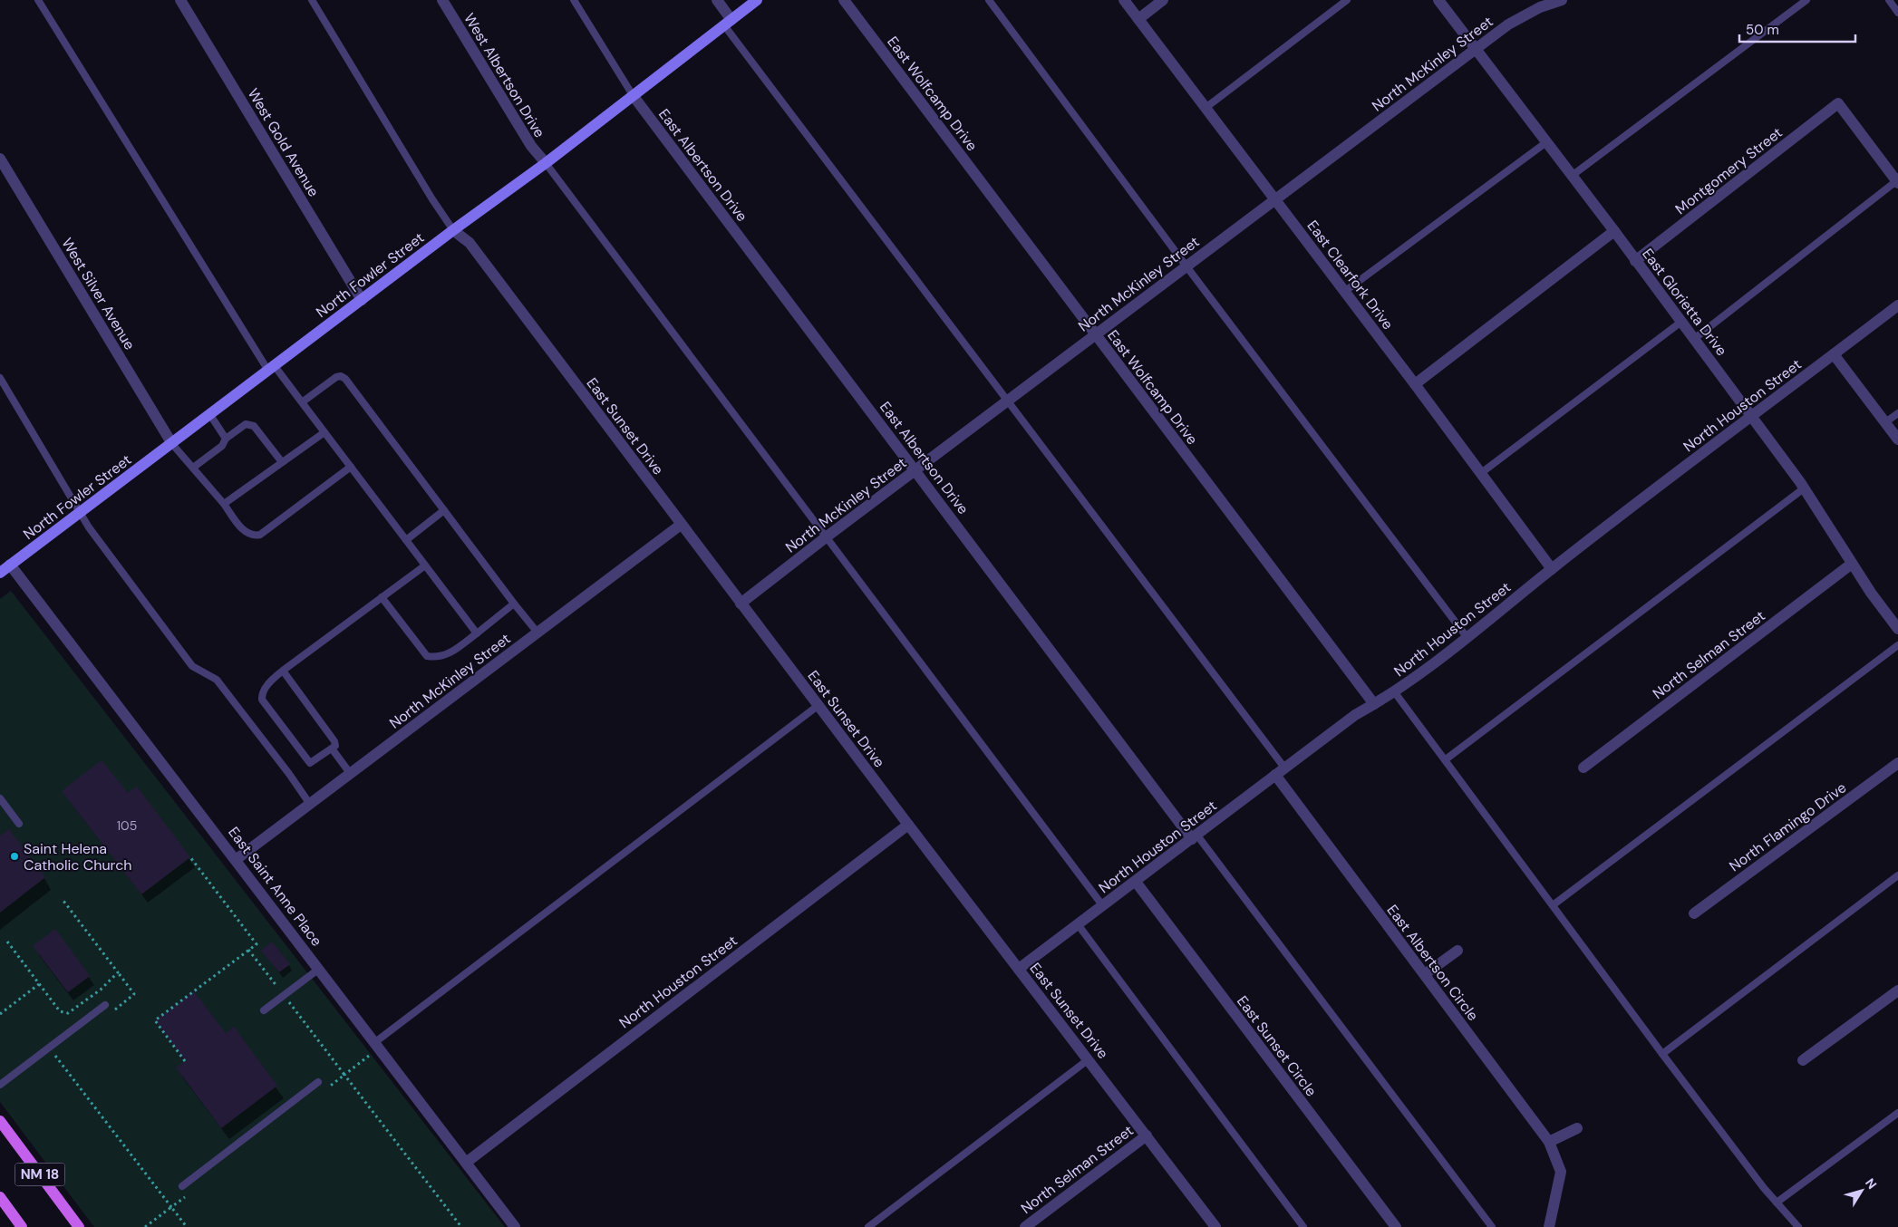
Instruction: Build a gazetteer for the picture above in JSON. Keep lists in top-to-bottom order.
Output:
{
  "streets": {
    "main road": ["NM 18"],
    "street": [
      "North McKinley Street",
      "West Albertson Drive",
      "East Wolfcamp Drive",
      "West Gold Avenue",
      "East Albertson Drive",
      "Montgomery Street",
      "North Fowler Street",
      "East Clearfork Drive",
      "West Silver Avenue",
      "East Glorietta Drive",
      "North Houston Street",
      "East Sunset Drive",
      "North Selman Street",
      "North Flamingo Drive",
      "East Saint Anne Place",
      "East Albertson Circle",
      "East Sunset Circle"
    ]
  },
  "crossings": [
    ["North McKinley Street", "East Wolfcamp Drive"],
    ["North McKinley Street", "East Albertson Drive"],
    ["North McKinley Street", "East Clearfork Drive"],
    ["North McKinley Street", "East Glorietta Drive"],
    ["North McKinley Street", "East Sunset Drive"],
    ["North McKinley Street", "East Saint Anne Place"],
    ["West Albertson Drive", "North Fowler Street"],
    ["East Wolfcamp Drive", "North Houston Street"],
    ["West Gold Avenue", "North Fowler Street"],
    ["East Albertson Drive", "North Fowler Street"],
    ["East Albertson Drive", "North Houston Street"],
    ["Montgomery Street", "East Glorietta Drive"],
    ["North Fowler Street", "West Silver Avenue"],
    ["North Fowler Street", "East Sunset Drive"],
    ["North Fowler Street", "East Saint Anne Place"],
    ["East Clearfork Drive", "North Houston Street"],
    ["East Glorietta Drive", "North Houston Street"],
    ["East Glorietta Drive", "North Selman Street"],
    ["North Houston Street", "East Sunset Drive"],
    ["North Houston Street", "East Saint Anne Place"],
    ["North Houston Street", "East Albertson Circle"],
    ["North Houston Street", "East Sunset Circle"],
    ["East Sunset Drive", "North Selman Street"]
  ],
  "places": ["Saint Helena Catholic Church"],
  "house_numbers": ["105"],
  "scale_bar": "50 m",
  "north": "top right"
}
